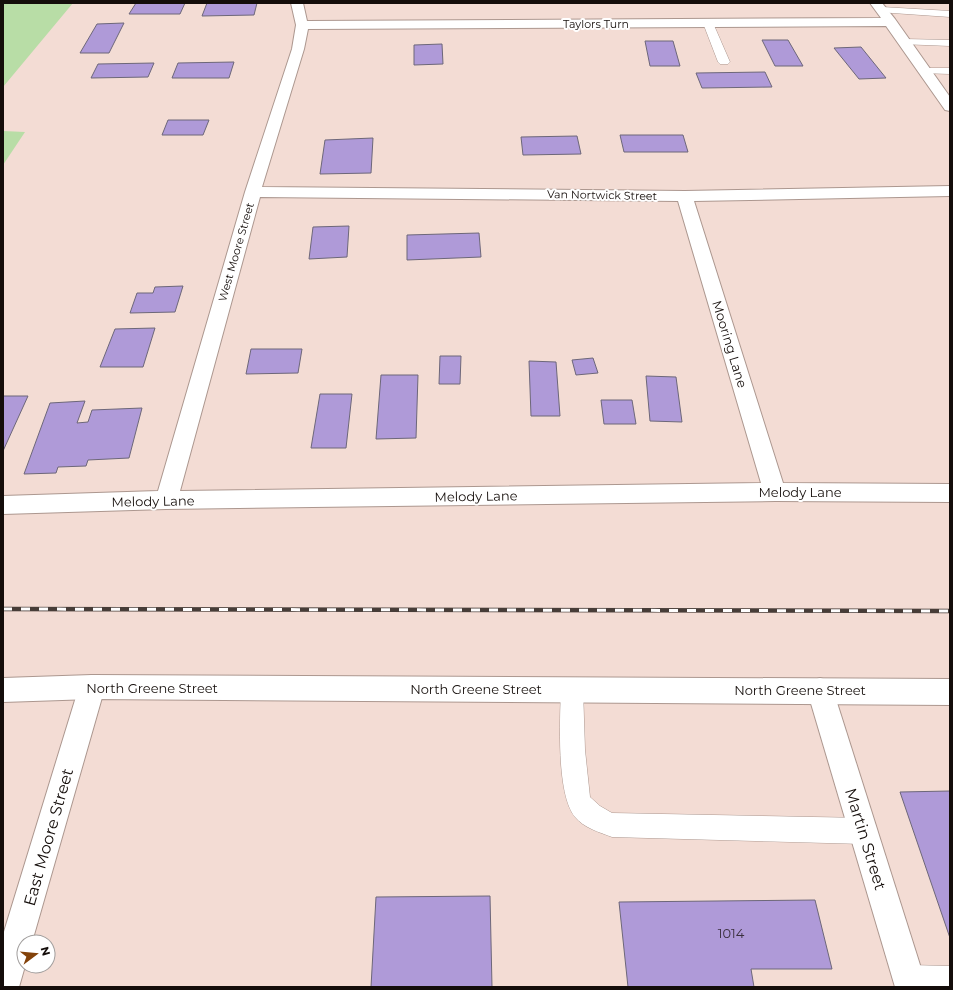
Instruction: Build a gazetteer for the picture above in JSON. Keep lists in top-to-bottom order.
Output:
{
  "streets": {
    "street": [
      "Taylors Turn",
      "Van Nortwick Street",
      "West Moore Street",
      "Mooring Lane",
      "Melody Lane",
      "North Greene Street",
      "East Moore Street",
      "Martin Street"
    ]
  },
  "crossings": [
    ["Taylors Turn", "West Moore Street"],
    ["Van Nortwick Street", "West Moore Street"],
    ["Van Nortwick Street", "Mooring Lane"],
    ["West Moore Street", "Melody Lane"],
    ["Mooring Lane", "Melody Lane"],
    ["North Greene Street", "East Moore Street"],
    ["North Greene Street", "Martin Street"]
  ],
  "house_numbers": ["1014"],
  "north": "right"
}
